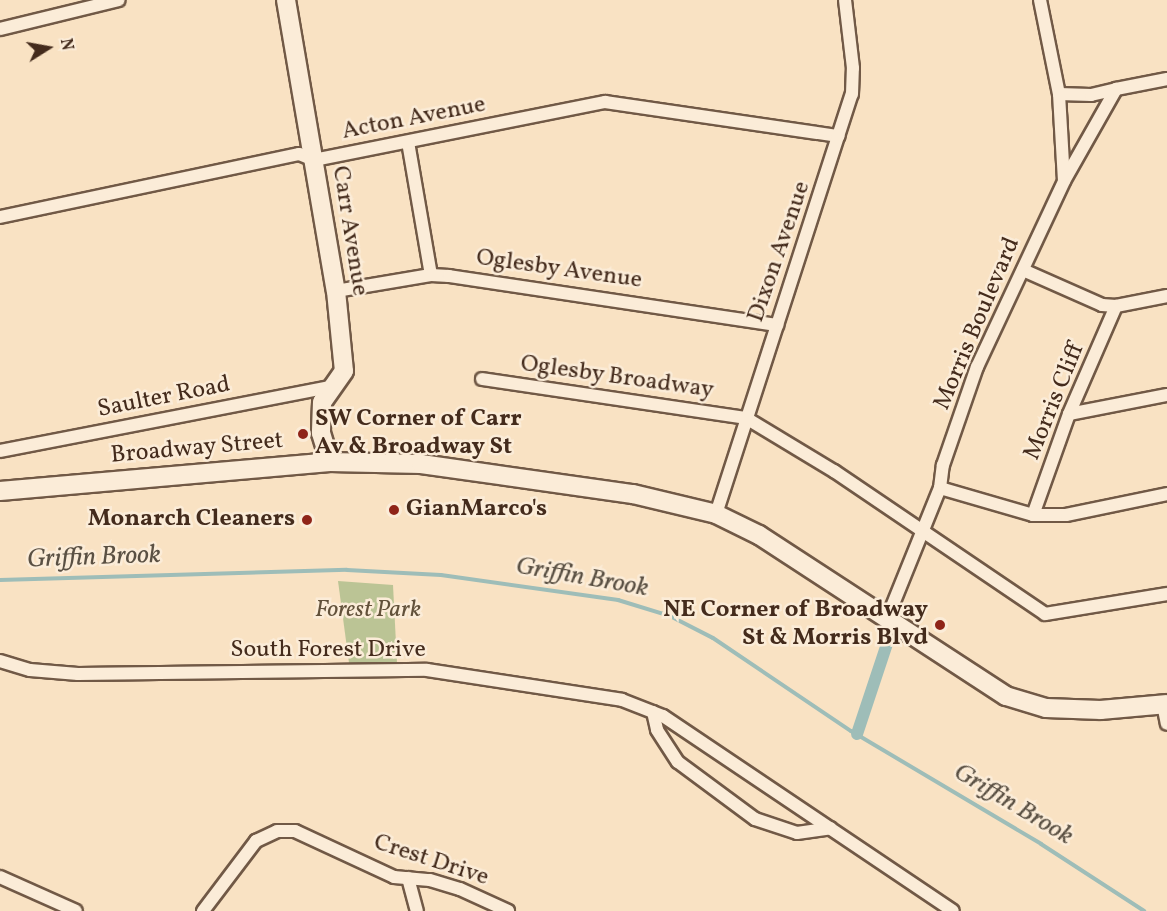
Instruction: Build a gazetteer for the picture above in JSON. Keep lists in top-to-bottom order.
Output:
{
  "streets": {
    "street": [
      "Acton Avenue",
      "Carr Avenue",
      "Dixon Avenue",
      "Oglesby Avenue",
      "Morris Boulevard",
      "Oglesby Broadway",
      "Saulter Road",
      "Morris Cliff",
      "Broadway Street",
      "South Forest Drive",
      "Crest Drive"
    ]
  },
  "crossings": [
    ["Acton Avenue", "Carr Avenue"],
    ["Acton Avenue", "Dixon Avenue"],
    ["Carr Avenue", "Oglesby Avenue"],
    ["Carr Avenue", "Saulter Road"],
    ["Carr Avenue", "Broadway Street"],
    ["Dixon Avenue", "Oglesby Avenue"],
    ["Dixon Avenue", "Oglesby Broadway"],
    ["Dixon Avenue", "Broadway Street"],
    ["Morris Boulevard", "Oglesby Broadway"],
    ["Morris Boulevard", "Broadway Street"]
  ],
  "water": ["Griffin Brook"],
  "parks": ["Forest Park"],
  "places": [
    "SW Corner of Carr Av & Broadway St",
    "GianMarco's",
    "Monarch Cleaners",
    "NE Corner of Broadway St & Morris Blvd"
  ],
  "north": "right"
}
